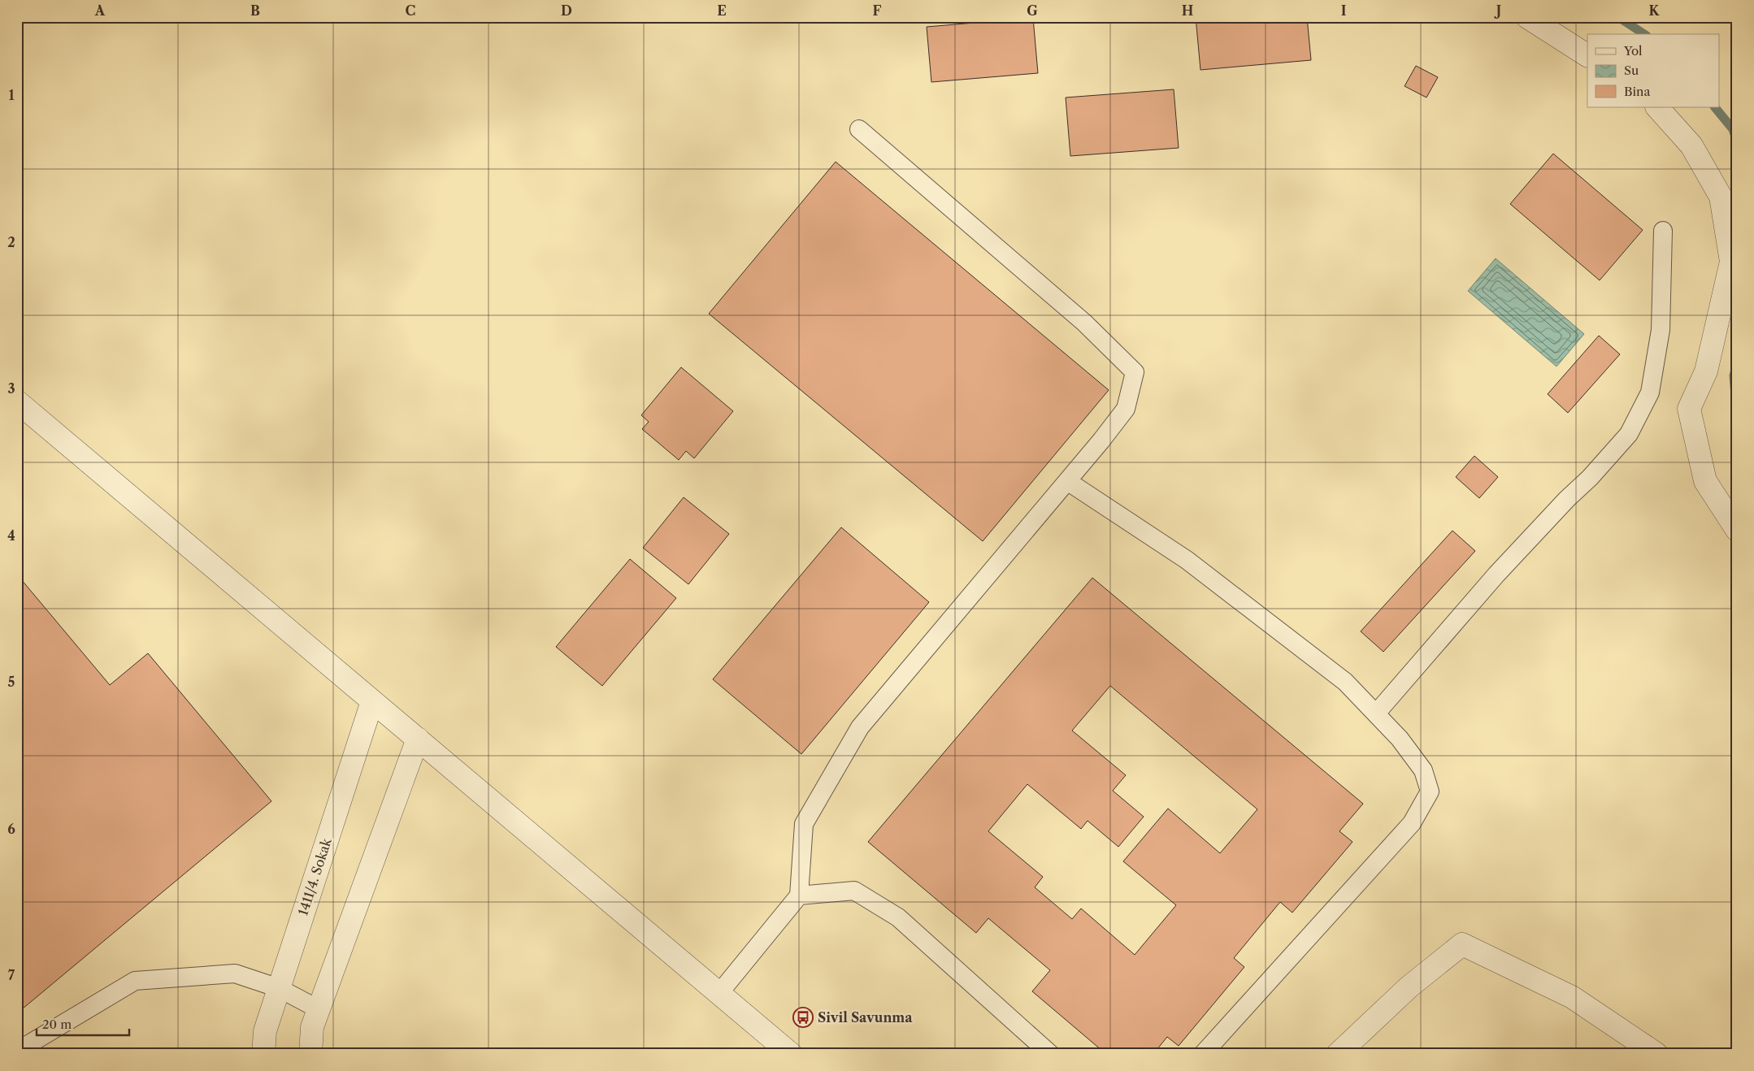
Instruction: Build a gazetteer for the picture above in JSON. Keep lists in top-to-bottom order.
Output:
{
  "streets": {
    "street": ["1411/4. Sokak"]
  },
  "places": {
    "bus stop": ["Sivil Savunma"]
  },
  "legend": ["Yol", "Su", "Bina"],
  "scale_bar": "20 m",
  "grid": {
    "columns": [
      "A",
      "B",
      "C",
      "D",
      "E",
      "F",
      "G",
      "H",
      "I",
      "J",
      "K"
    ],
    "rows": [
      "1",
      "2",
      "3",
      "4",
      "5",
      "6",
      "7"
    ]
  }
}
